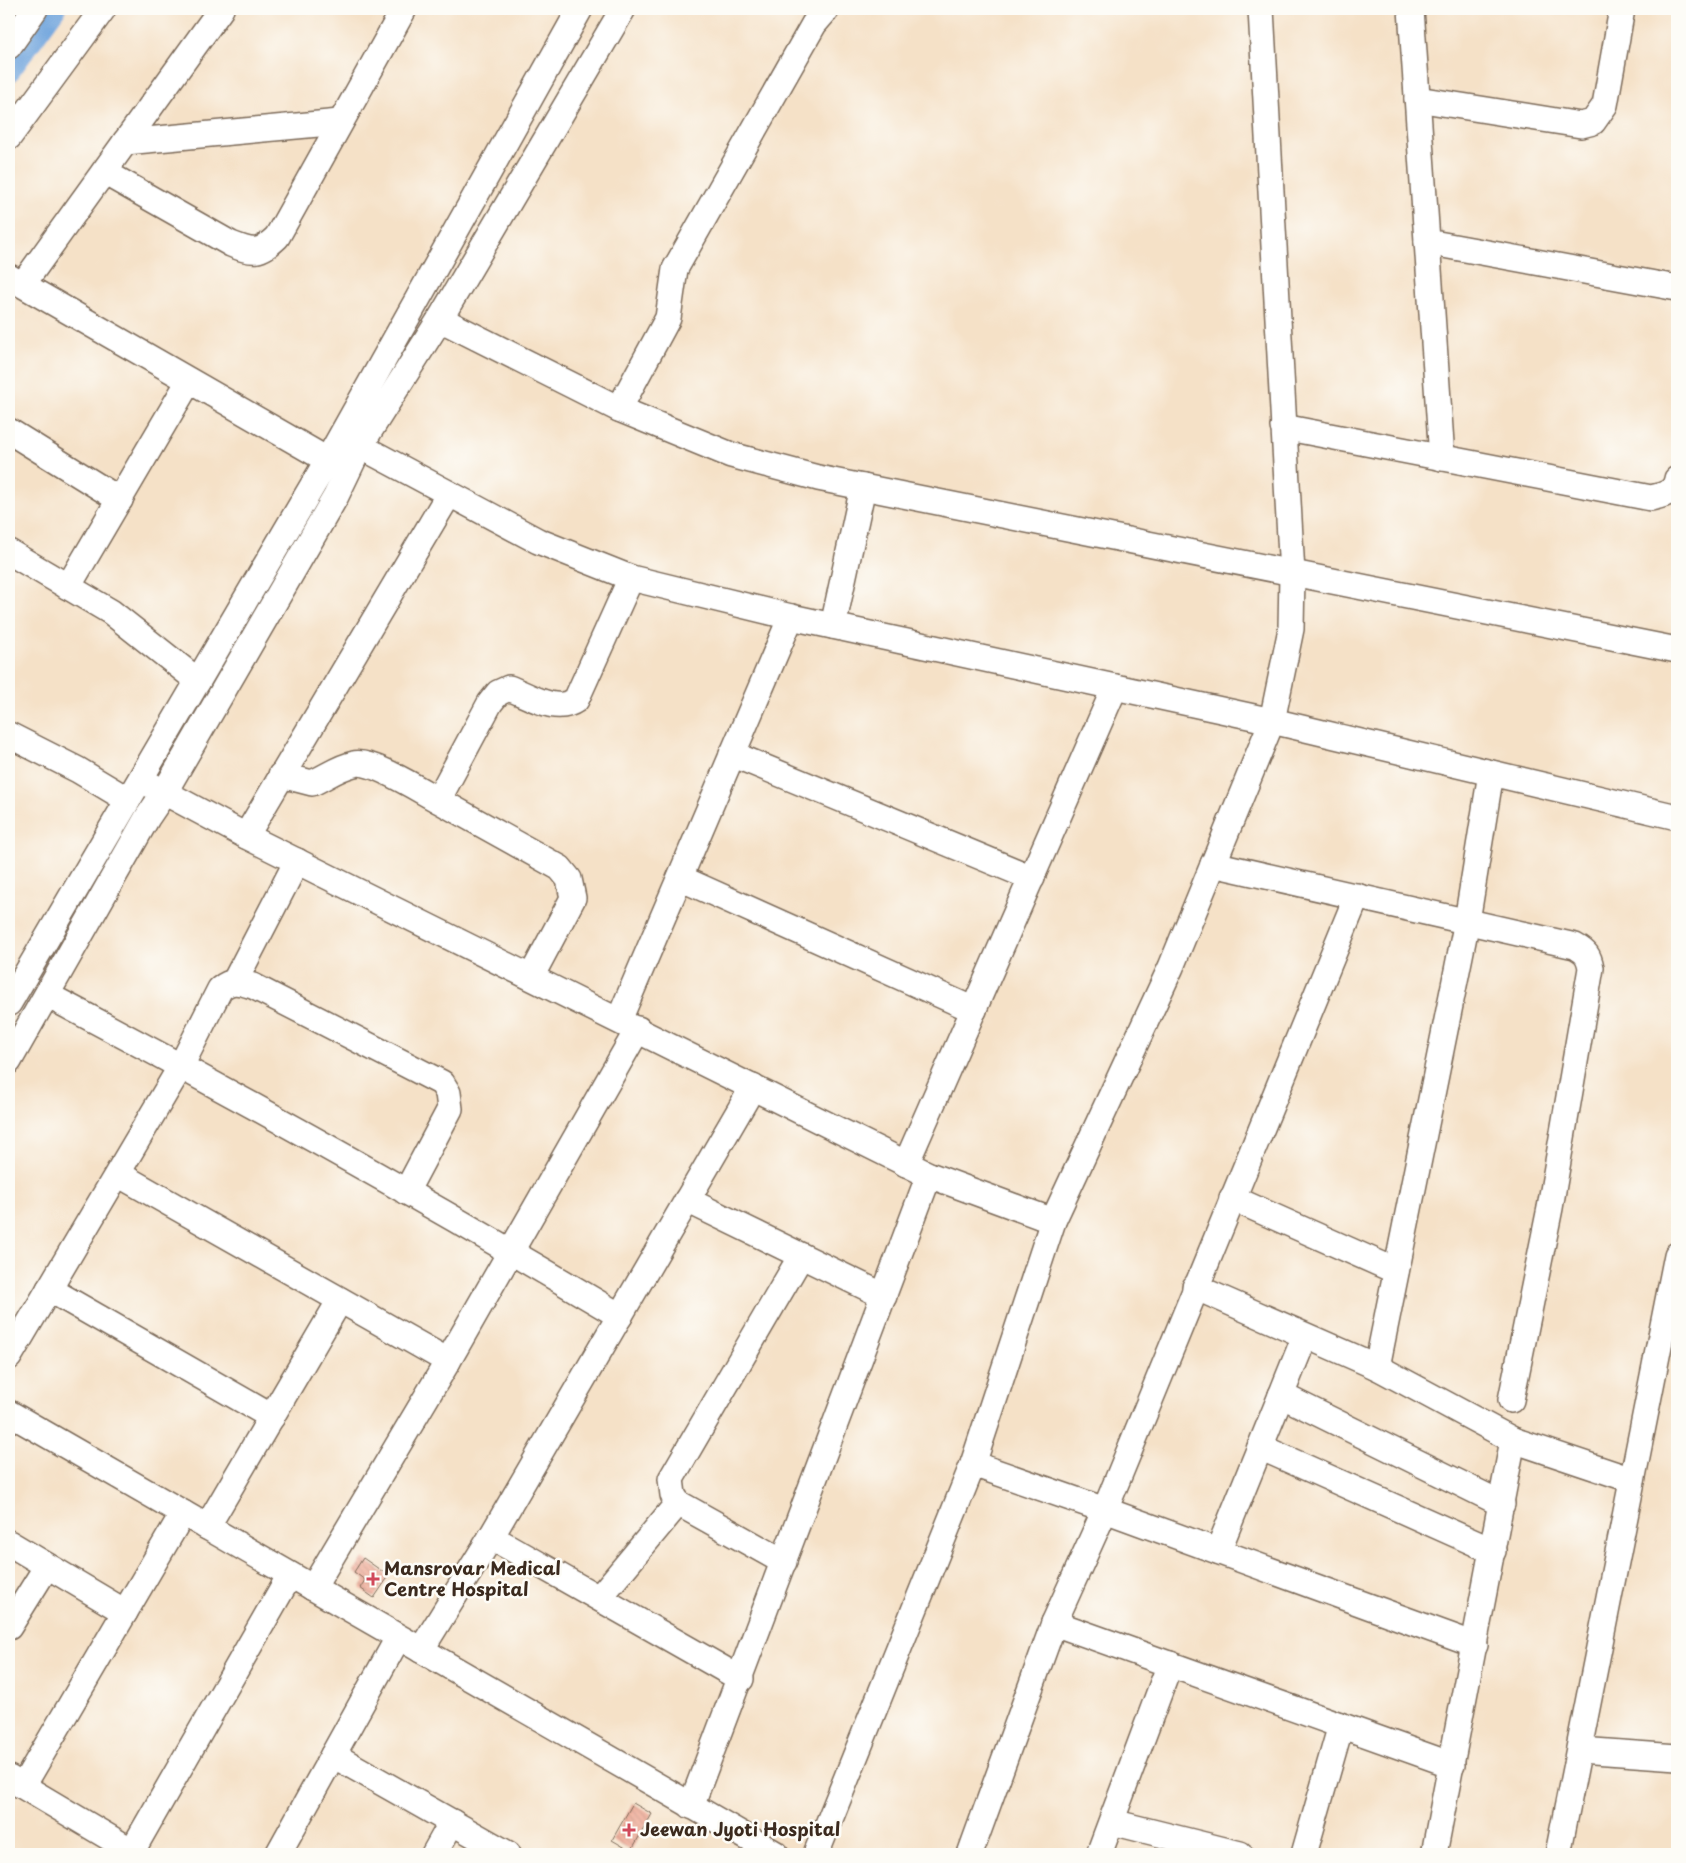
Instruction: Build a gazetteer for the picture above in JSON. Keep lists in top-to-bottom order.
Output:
{
  "places": {
    "health": ["Mansrovar Medical Centre Hospital", "Jeewan Jyoti Hospital"]
  }
}
